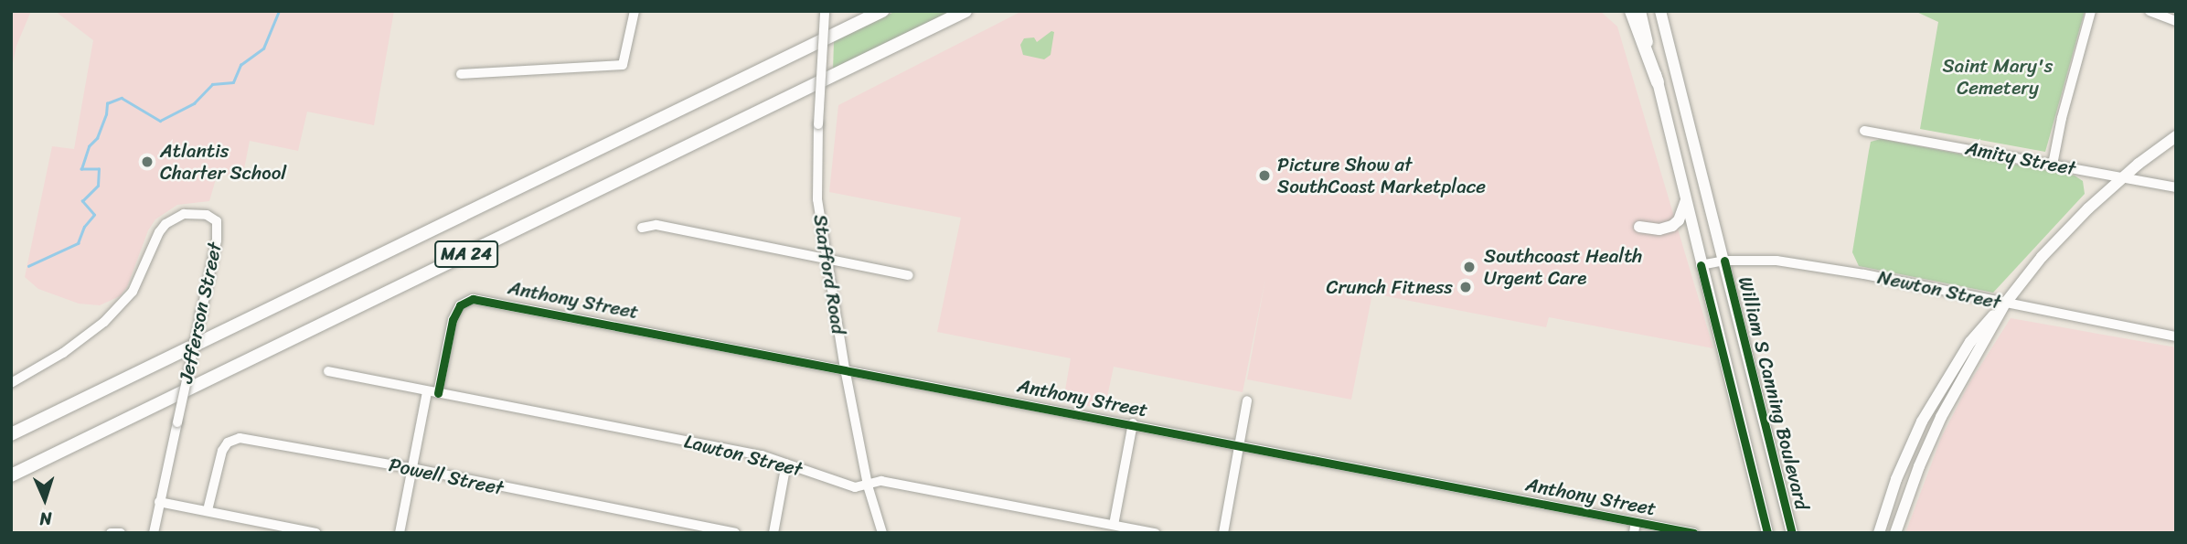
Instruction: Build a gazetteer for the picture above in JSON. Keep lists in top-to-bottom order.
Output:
{
  "streets": {
    "highway": ["MA 24"],
    "main road": ["William S Canning Boulevard"],
    "street": [
      "Amity Street",
      "Stafford Road",
      "Newton Street",
      "Anthony Street",
      "Jefferson Street",
      "Lawton Street",
      "Powell Street"
    ]
  },
  "crossings": [
    ["Stafford Road", "Anthony Street"],
    ["Stafford Road", "Lawton Street"],
    ["Newton Street", "William S Canning Boulevard"],
    ["Anthony Street", "Lawton Street"]
  ],
  "parks": ["Saint Mary's Cemetery"],
  "places": [
    "Atlantis Charter School",
    "Picture Show at SouthCoast Marketplace",
    "Southcoast Health Urgent Care",
    "Crunch Fitness"
  ],
  "north": "bottom"
}
